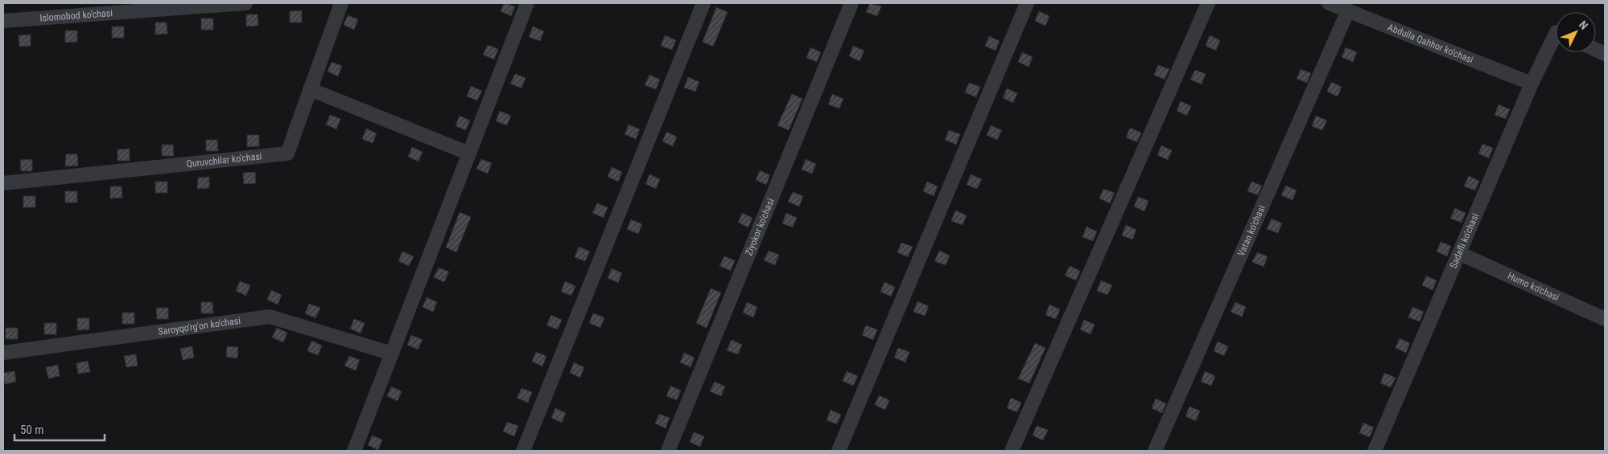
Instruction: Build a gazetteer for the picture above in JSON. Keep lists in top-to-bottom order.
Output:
{
  "streets": {
    "street": [
      "Islomobod ko'chasi",
      "Abdulla Qahhor ko'chasi",
      "Quruvchilar ko'chasi",
      "Ziyokor ko'chasi",
      "Vatan ko'chasi",
      "Sadafli ko'chasi",
      "Humo ko'chasi",
      "Saroyqo'rg'on ko'chasi"
    ]
  },
  "crossings": [
    ["Abdulla Qahhor ko'chasi", "Vatan ko'chasi"],
    ["Abdulla Qahhor ko'chasi", "Sadafli ko'chasi"],
    ["Sadafli ko'chasi", "Humo ko'chasi"]
  ],
  "scale_bar": "50 m",
  "north": "top right"
}
